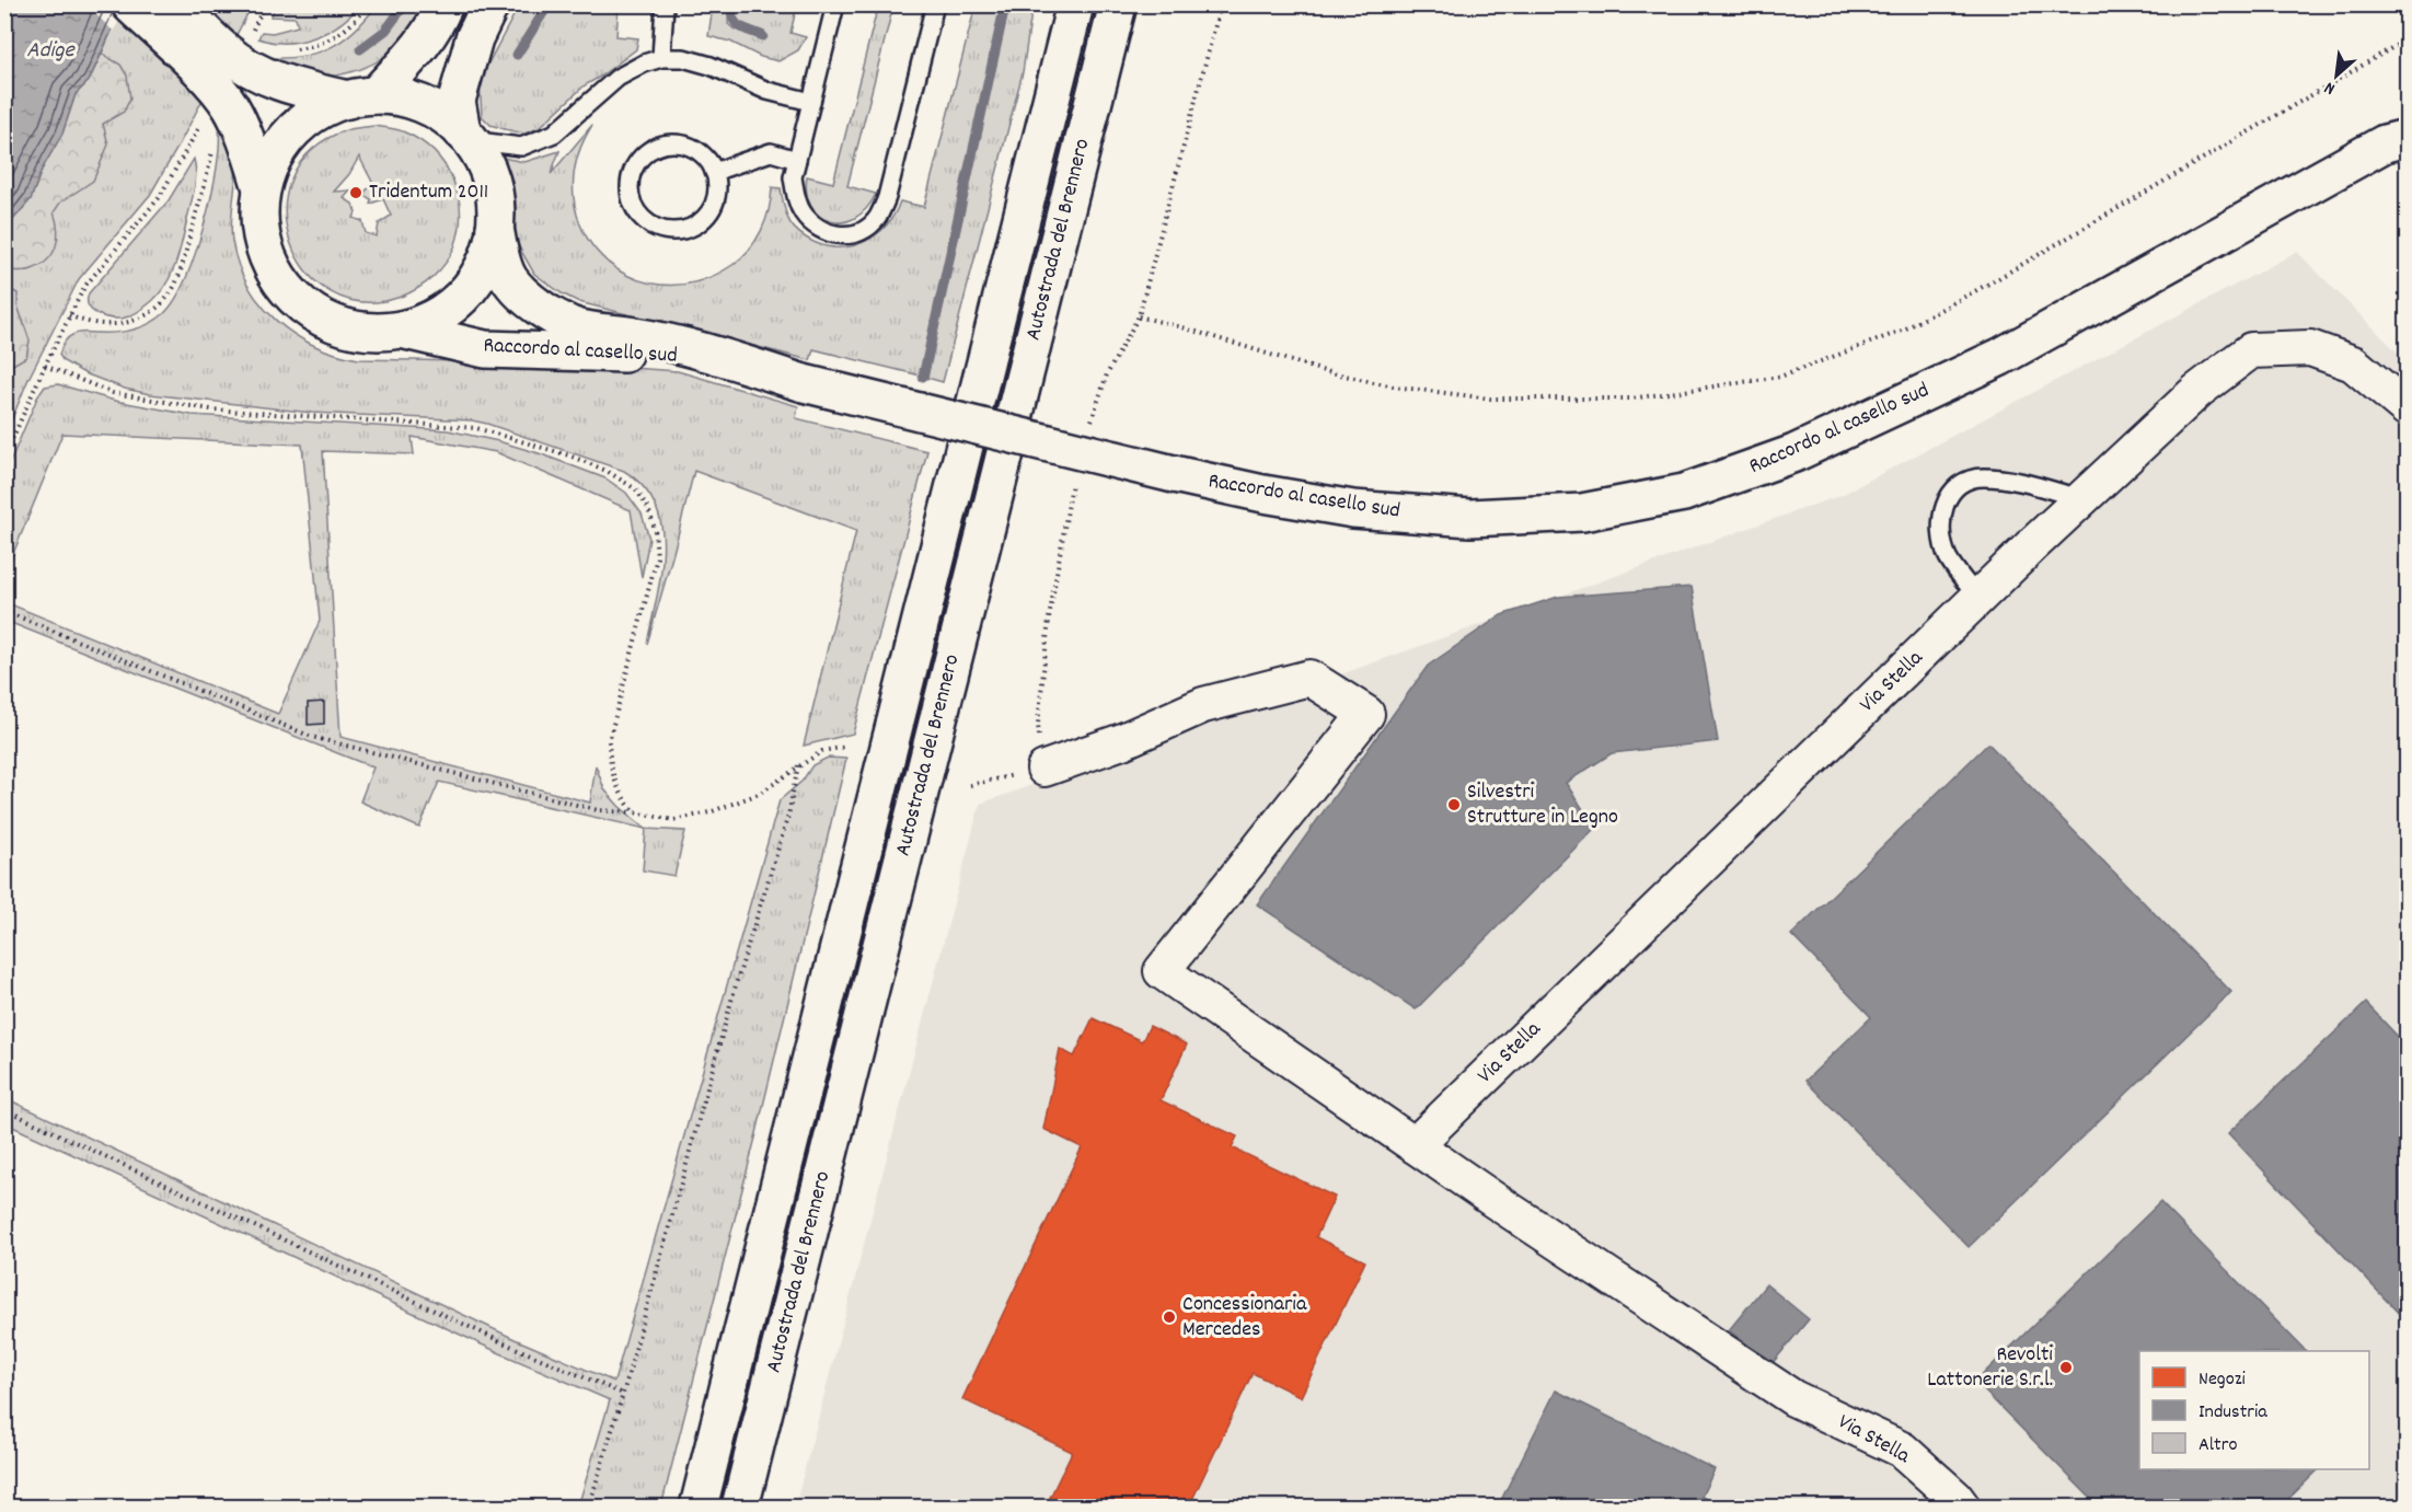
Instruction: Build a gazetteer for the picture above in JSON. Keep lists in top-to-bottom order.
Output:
{
  "streets": {
    "main road": ["Autostrada del Brennero", "Raccordo al casello sud"],
    "street": ["Via Stella"]
  },
  "water": ["Adige"],
  "places": [
    "Tridentum 2011",
    "Silvestri Strutture in Legno",
    "Concessionaria Mercedes",
    "Revolti Lattonerie S.r.l."
  ],
  "legend": ["Negozi", "Industria", "Altro"],
  "north": "bottom left"
}
